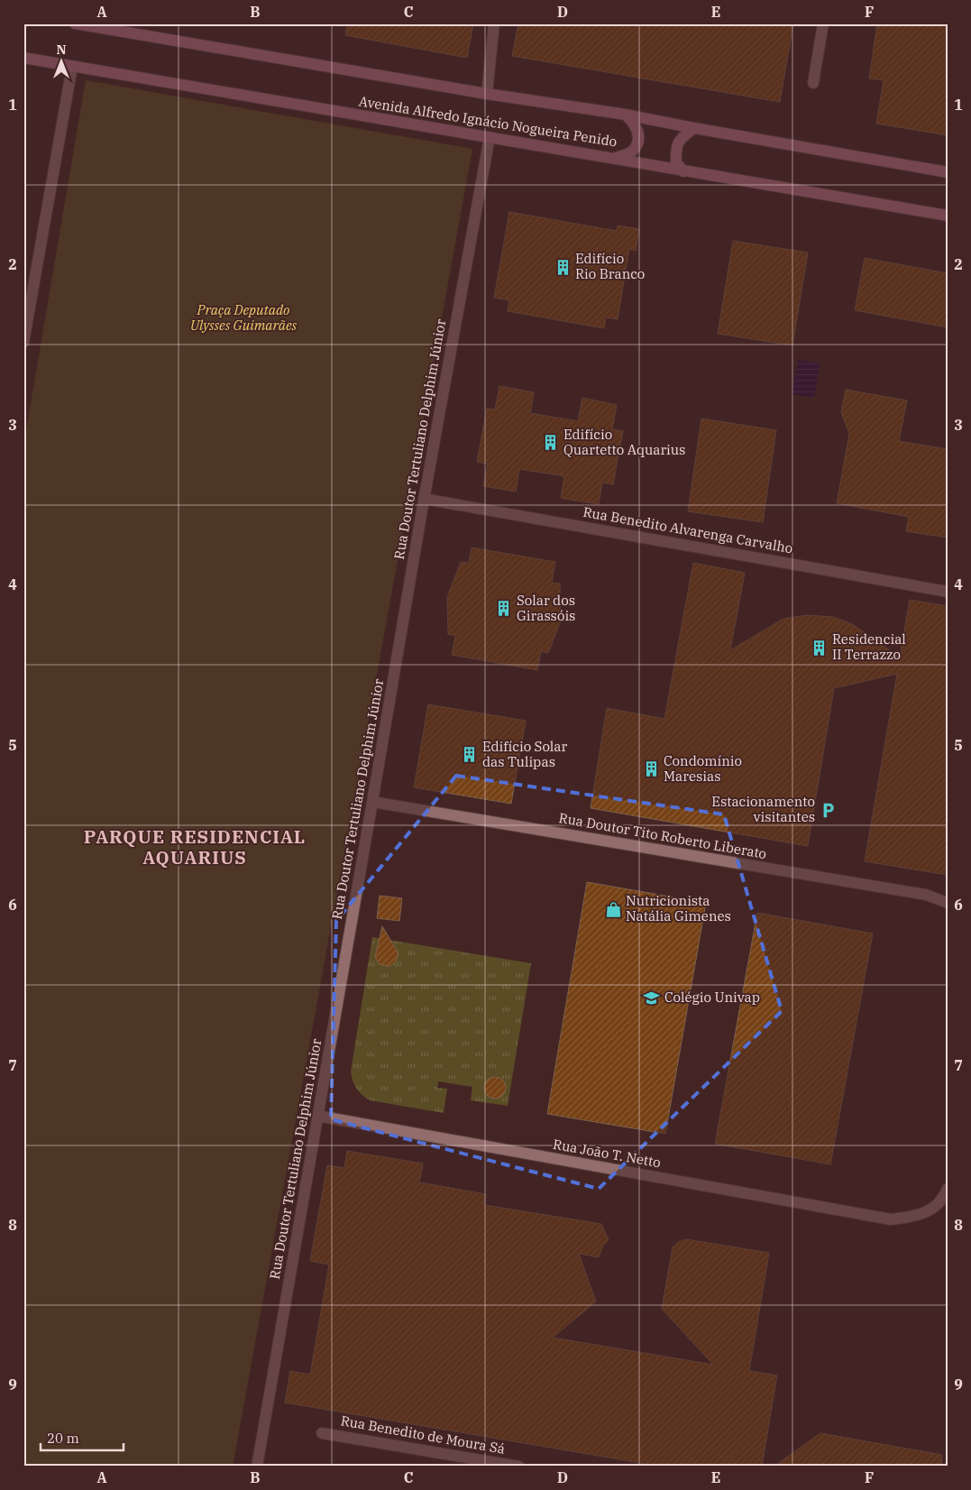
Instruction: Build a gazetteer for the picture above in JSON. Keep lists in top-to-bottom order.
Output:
{
  "streets": {
    "street": [
      "Avenida Alfredo Ignácio Nogueira Penido",
      "Rua Doutor Tertuliano Delphim Júnior",
      "Rua Benedito Alvarenga Carvalho",
      "Rua Doutor Tito Roberto Liberato",
      "Rua João T. Netto",
      "Rua Benedito de Moura Sá"
    ]
  },
  "crossings": [
    ["Avenida Alfredo Ignácio Nogueira Penido", "Rua Doutor Tertuliano Delphim Júnior"],
    ["Rua Doutor Tertuliano Delphim Júnior", "Rua Benedito Alvarenga Carvalho"],
    ["Rua Doutor Tertuliano Delphim Júnior", "Rua Doutor Tito Roberto Liberato"],
    ["Rua Doutor Tertuliano Delphim Júnior", "Rua João T. Netto"]
  ],
  "districts": ["PARQUE RESIDENCIAL AQUARIUS"],
  "parks": ["Praça Deputado Ulysses Guimarães"],
  "places": {
    "building": [
      "Edifício Rio Branco",
      "Edifício Quartetto Aquarius",
      "Solar dos Girassóis",
      "Residencial II Terrazzo",
      "Edifício Solar das Tulipas",
      "Condomínio Maresias"
    ],
    "parking": ["Estacionamento visitantes"],
    "shop": ["Nutricionista Natália Gimenes"],
    "school or university": ["Colégio Univap"]
  },
  "scale_bar": "20 m",
  "north": "top",
  "grid": {
    "columns": [
      "A",
      "B",
      "C",
      "D",
      "E",
      "F"
    ],
    "rows": [
      "1",
      "2",
      "3",
      "4",
      "5",
      "6",
      "7",
      "8",
      "9"
    ]
  }
}
